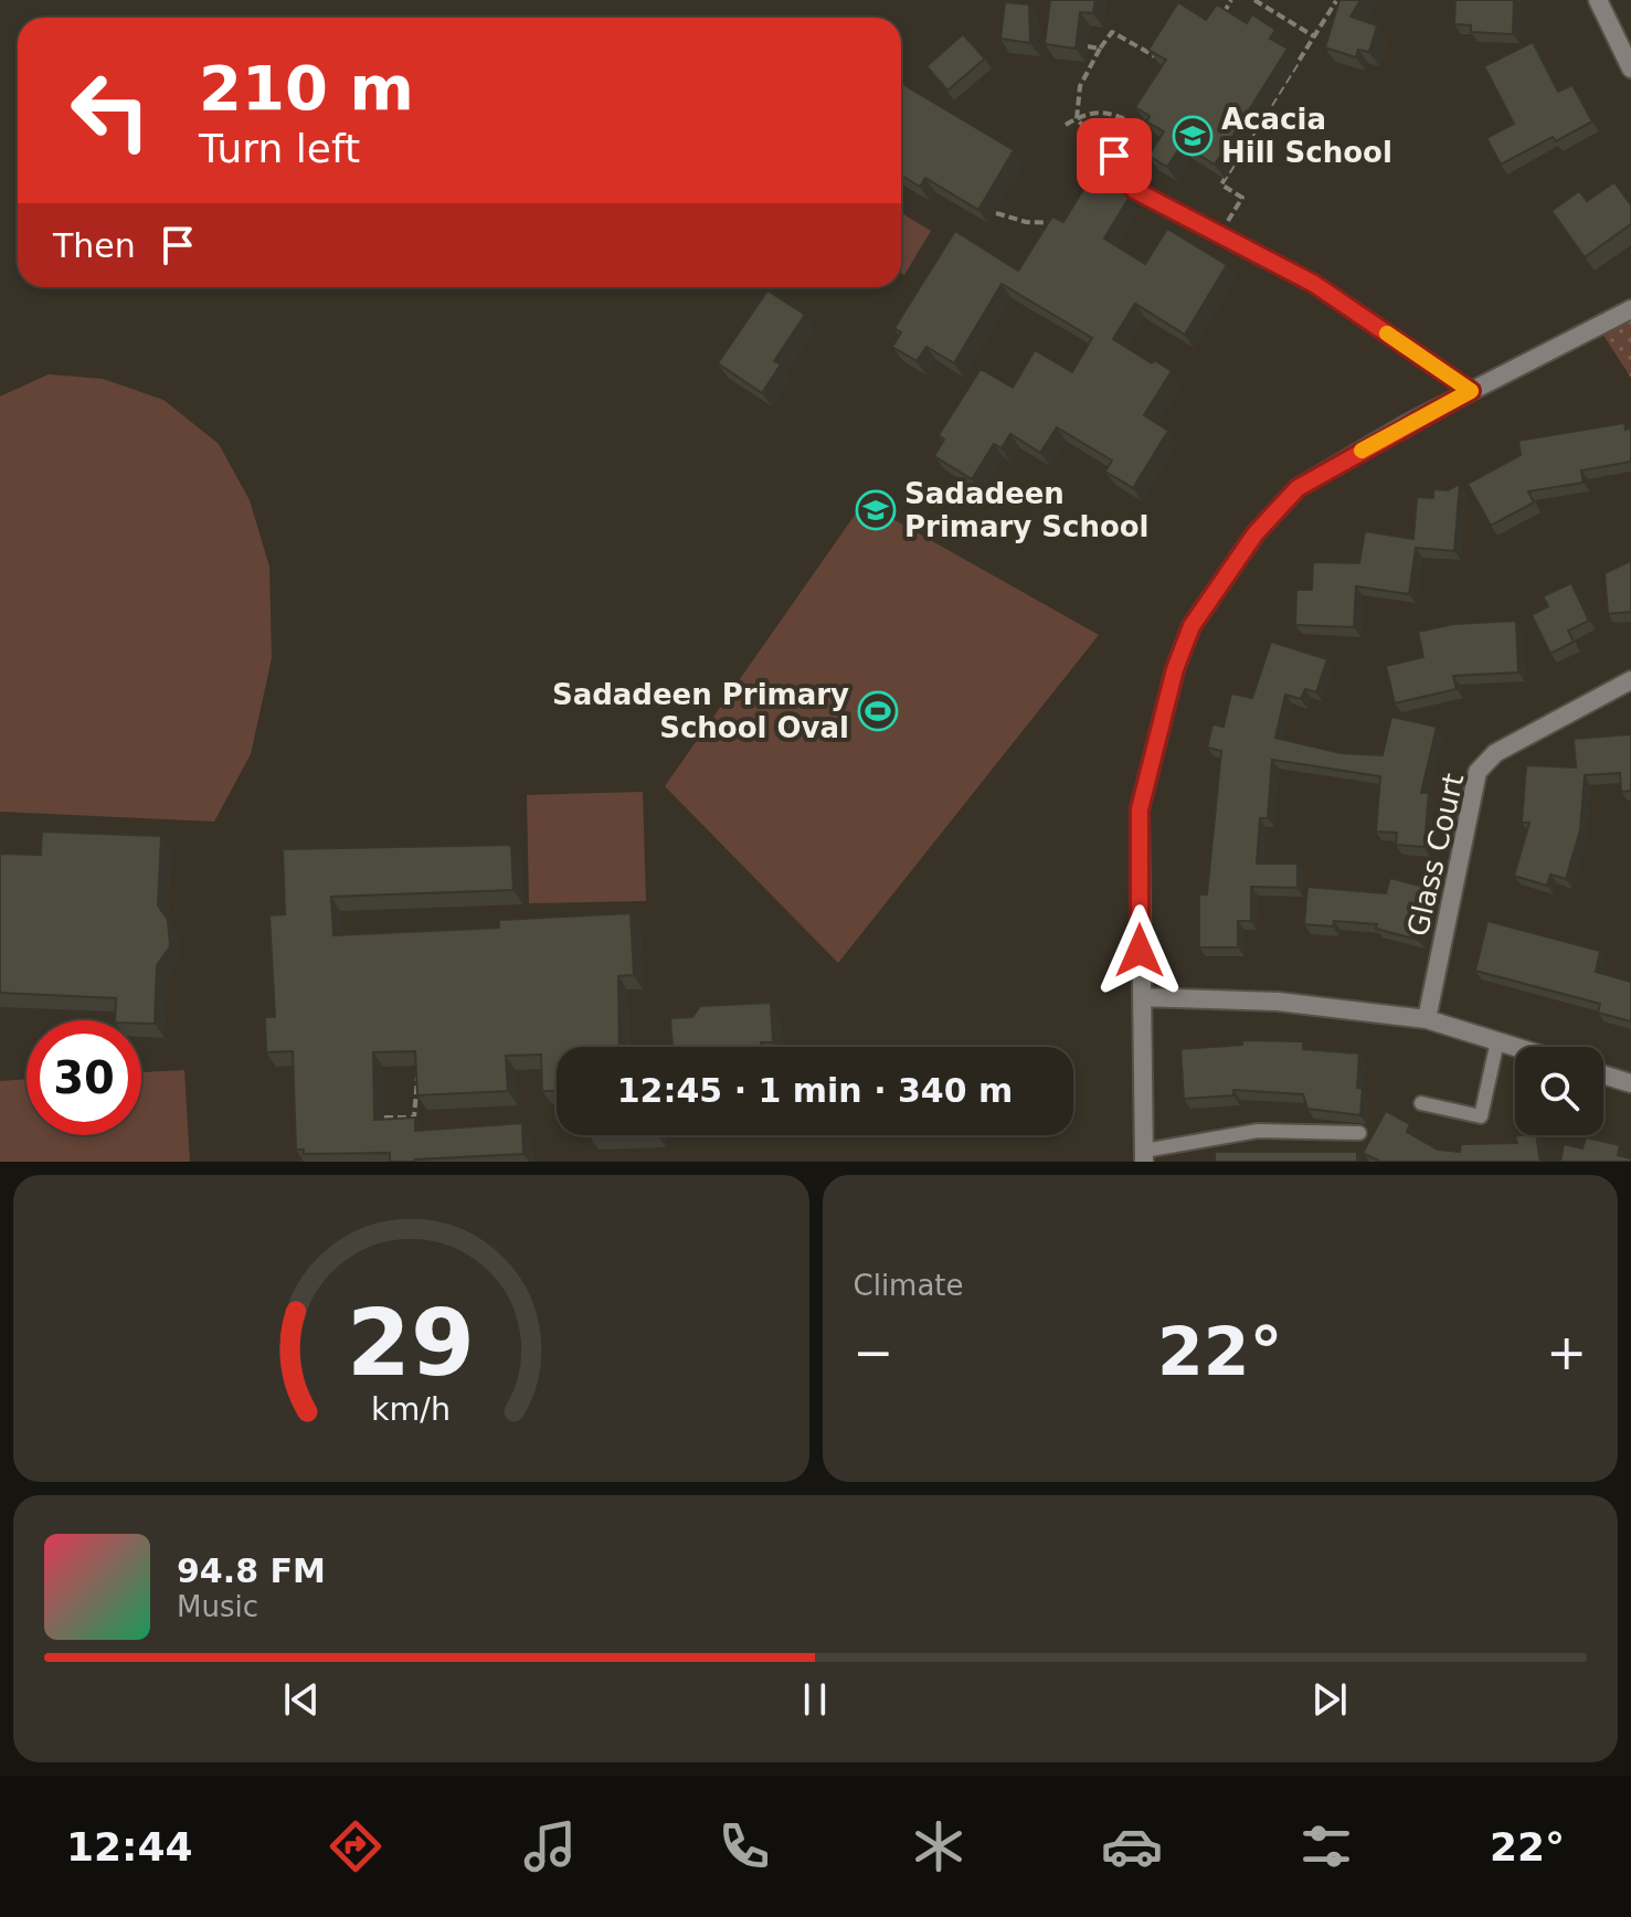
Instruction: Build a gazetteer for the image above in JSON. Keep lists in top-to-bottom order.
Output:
{
  "streets": {
    "street": ["Glass Court"]
  },
  "places": {
    "school or university": ["Acacia Hill School", "Sadadeen Primary School"],
    "sports": ["Sadadeen Primary School Oval"]
  },
  "page": {
    "turn": ["210 m", "Turn left"],
    "then": "Then",
    "limit": "30",
    "trip": "12:45 · 1 min · 340 m",
    "tile": "Climate",
    "heat": ["−", "22°", "+"],
    "song": ["94.8 FM", "Music"],
    "tabs": ["12:44", "22°"],
    "gauge": ["29", "km/h"]
  }
}
